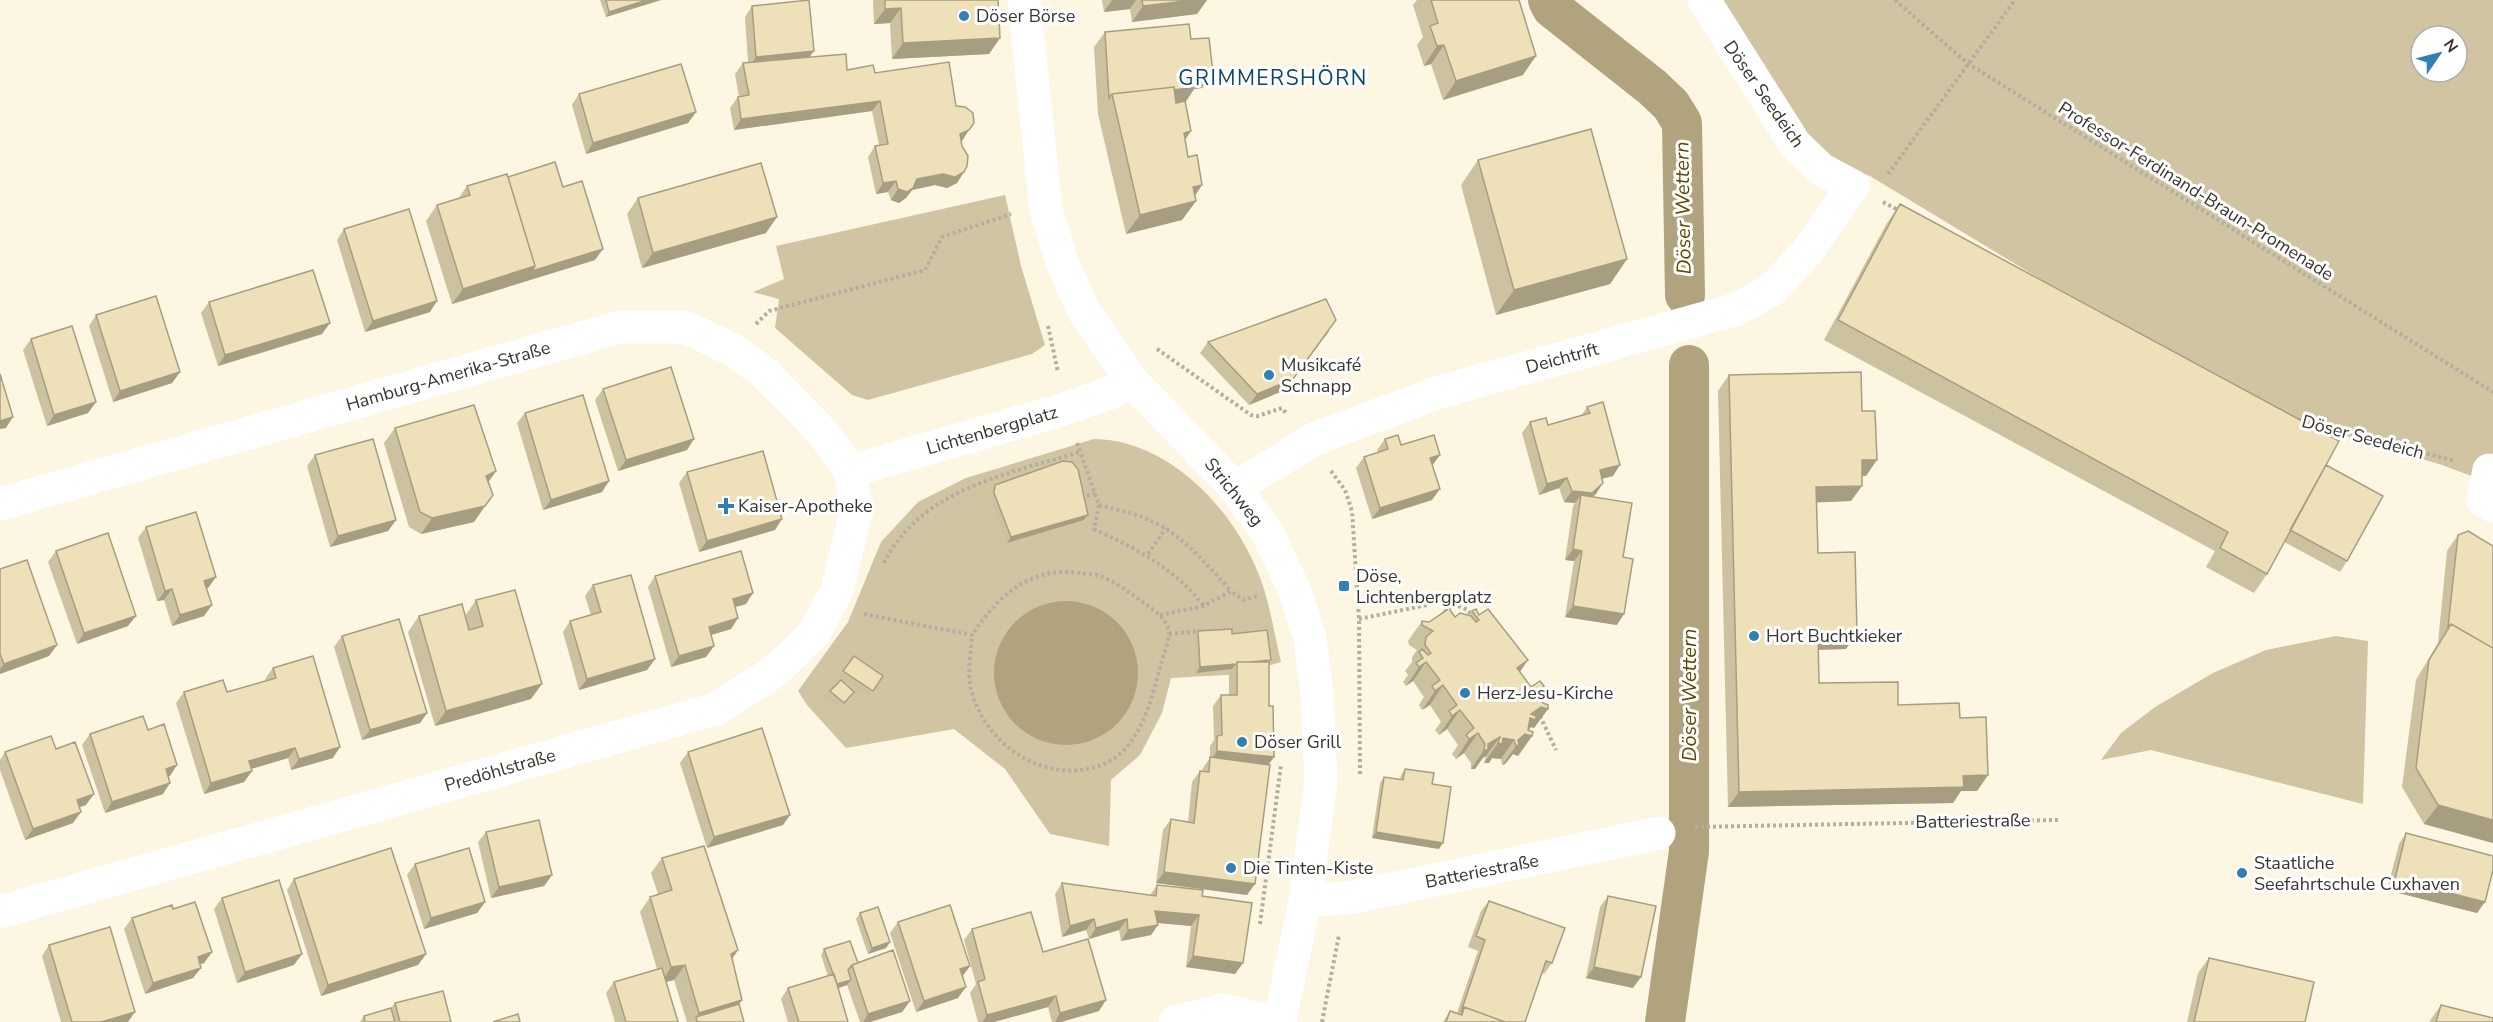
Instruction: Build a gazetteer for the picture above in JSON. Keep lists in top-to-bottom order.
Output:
{
  "streets": {
    "street": [
      "Döser Seedeich",
      "Deichtrift",
      "Hamburg-Amerika-Straße",
      "Lichtenbergplatz",
      "Strichweg",
      "Predöhlstraße",
      "Batteriestraße"
    ],
    "path": ["Professor-Ferdinand-Braun-Promenade"]
  },
  "crossings": [
    ["Döser Seedeich", "Deichtrift"],
    ["Deichtrift", "Strichweg"],
    ["Hamburg-Amerika-Straße", "Lichtenbergplatz"],
    ["Hamburg-Amerika-Straße", "Predöhlstraße"],
    ["Lichtenbergplatz", "Strichweg"],
    ["Lichtenbergplatz", "Predöhlstraße"],
    ["Strichweg", "Batteriestraße"]
  ],
  "districts": ["GRIMMERSHÖRN"],
  "water": ["Döser Wettern"],
  "places": {
    "other": [
      "Döser Börse",
      "Musikcafé Schnapp",
      "Hort Buchtkieker",
      "Herz-Jesu-Kirche",
      "Döser Grill",
      "Die Tinten-Kiste",
      "Staatliche Seefahrtschule Cuxhaven"
    ],
    "health": ["Kaiser-Apotheke"],
    "transit": ["Döse, Lichtenbergplatz"]
  },
  "north": "top right"
}
